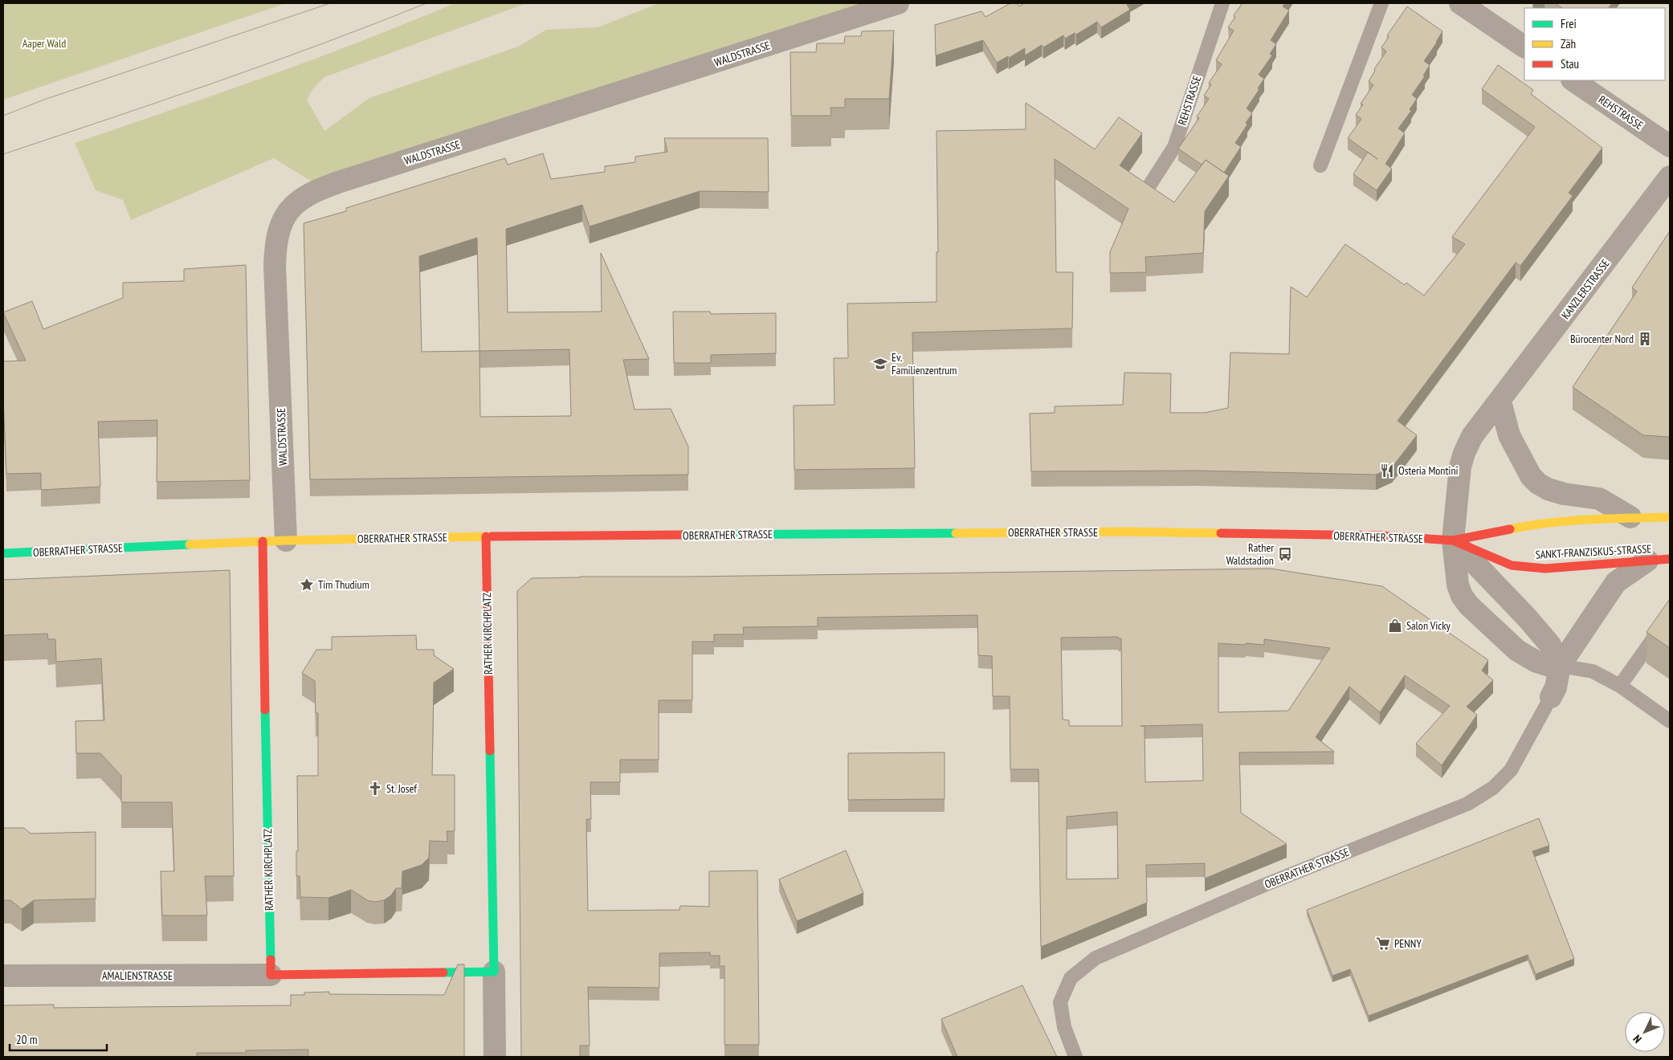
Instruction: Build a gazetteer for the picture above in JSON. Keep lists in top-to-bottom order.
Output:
{
  "streets": {
    "main road": ["OBERRATHER STRASSE", "SANKT-FRANZISKUS-STRASSE", "RATHER KIRCHPLATZ"],
    "street": [
      "WALDSTRASSE",
      "REHSTRASSE",
      "KANZLERSTRASSE",
      "AMALIENSTRASSE"
    ]
  },
  "crossings": [
    ["WALDSTRASSE", "OBERRATHER STRASSE"],
    ["KANZLERSTRASSE", "OBERRATHER STRASSE"],
    ["KANZLERSTRASSE", "SANKT-FRANZISKUS-STRASSE"],
    ["OBERRATHER STRASSE", "SANKT-FRANZISKUS-STRASSE"],
    ["OBERRATHER STRASSE", "RATHER KIRCHPLATZ"],
    ["RATHER KIRCHPLATZ", "AMALIENSTRASSE"]
  ],
  "parks": ["Aaper Wald"],
  "places": {
    "building": ["Bürocenter Nord"],
    "school or university": ["Ev. Familienzentrum"],
    "restaurant": ["Osteria Montini"],
    "bus stop": ["Rather Waldstadion"],
    "place": ["Tim Thudium"],
    "shop": ["Salon Vicky"],
    "church": ["St. Josef"],
    "supermarket": ["PENNY"]
  },
  "legend": ["Frei", "Zäh", "Stau"],
  "scale_bar": "20 m",
  "north": "bottom left"
}
